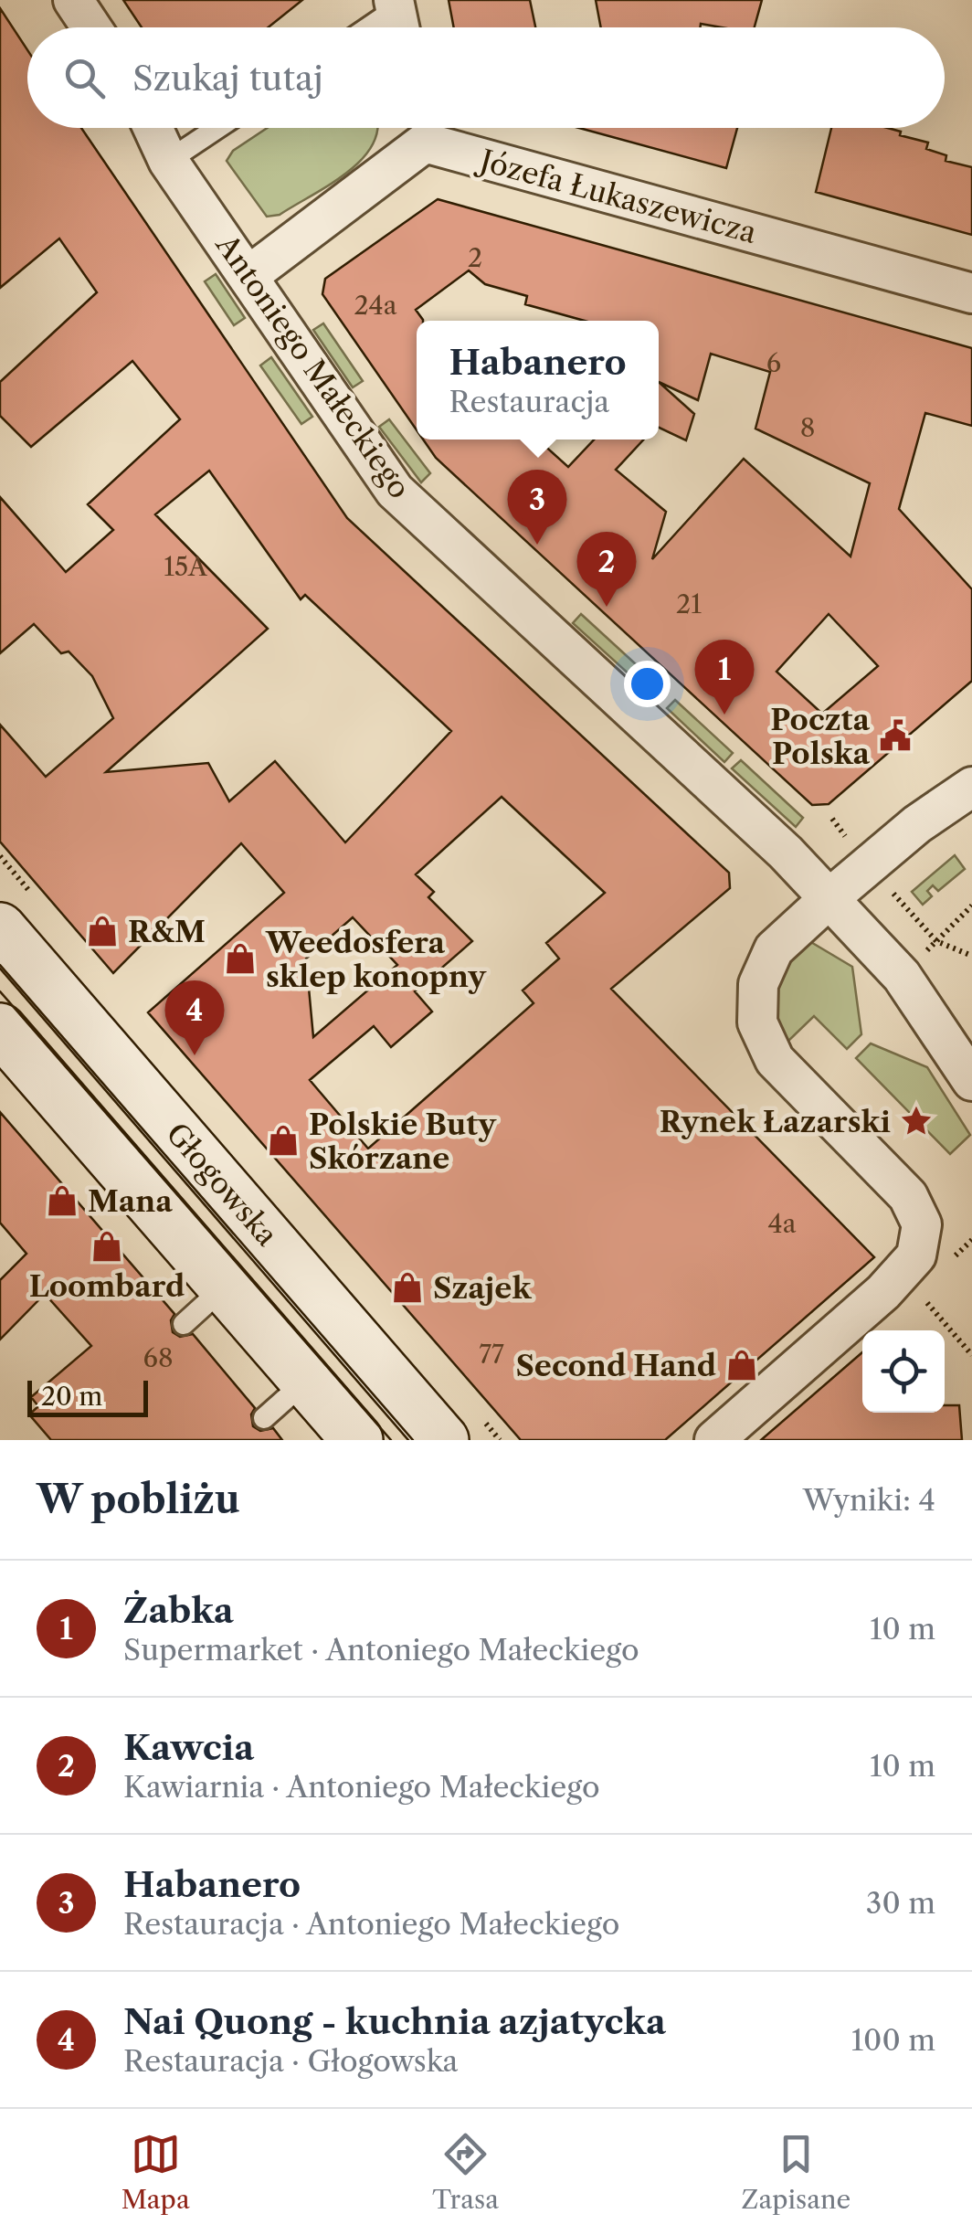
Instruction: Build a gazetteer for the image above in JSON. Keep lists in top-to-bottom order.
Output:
{
  "streets": {
    "street": ["Józefa Łukaszewicza", "Antoniego Małeckiego", "Głogowska"]
  },
  "crossings": [
    ["Józefa Łukaszewicza", "Antoniego Małeckiego"]
  ],
  "places": {
    "public building": ["Poczta Polska"],
    "shop": [
      "R&M",
      "Weedosfera sklep konopny",
      "Polskie Buty Skórzane",
      "Mana",
      "Loombard",
      "Szajek",
      "Second Hand"
    ],
    "place": ["Rynek Łazarski"]
  },
  "house_numbers": [
    "2",
    "24a",
    "6",
    "8",
    "15A",
    "21",
    "4a",
    "77",
    "68"
  ],
  "scale_bar": "20 m",
  "page": {
    "search": "Szukaj tutaj",
    "popup": ["Habanero", "Restauracja"],
    "pins": [
      "3",
      "2",
      "1",
      "4"
    ],
    "scale": "20 m",
    "heading": ["W pobliżu", "Wyniki: 4"],
    "list": [
      {
        "mark": "1",
        "name": "Żabka",
        "note": "Supermarket · Antoniego Małeckiego",
        "value": "10 m"
      },
      {
        "mark": "2",
        "name": "Kawcia",
        "note": "Kawiarnia · Antoniego Małeckiego",
        "value": "10 m"
      },
      {
        "mark": "3",
        "name": "Habanero",
        "note": "Restauracja · Antoniego Małeckiego",
        "value": "30 m"
      },
      {
        "mark": "4",
        "name": "Nai Quong - kuchnia azjatycka",
        "note": "Restauracja · Głogowska",
        "value": "100 m"
      }
    ],
    "nav": ["Mapa", "Trasa", "Zapisane"]
  }
}
